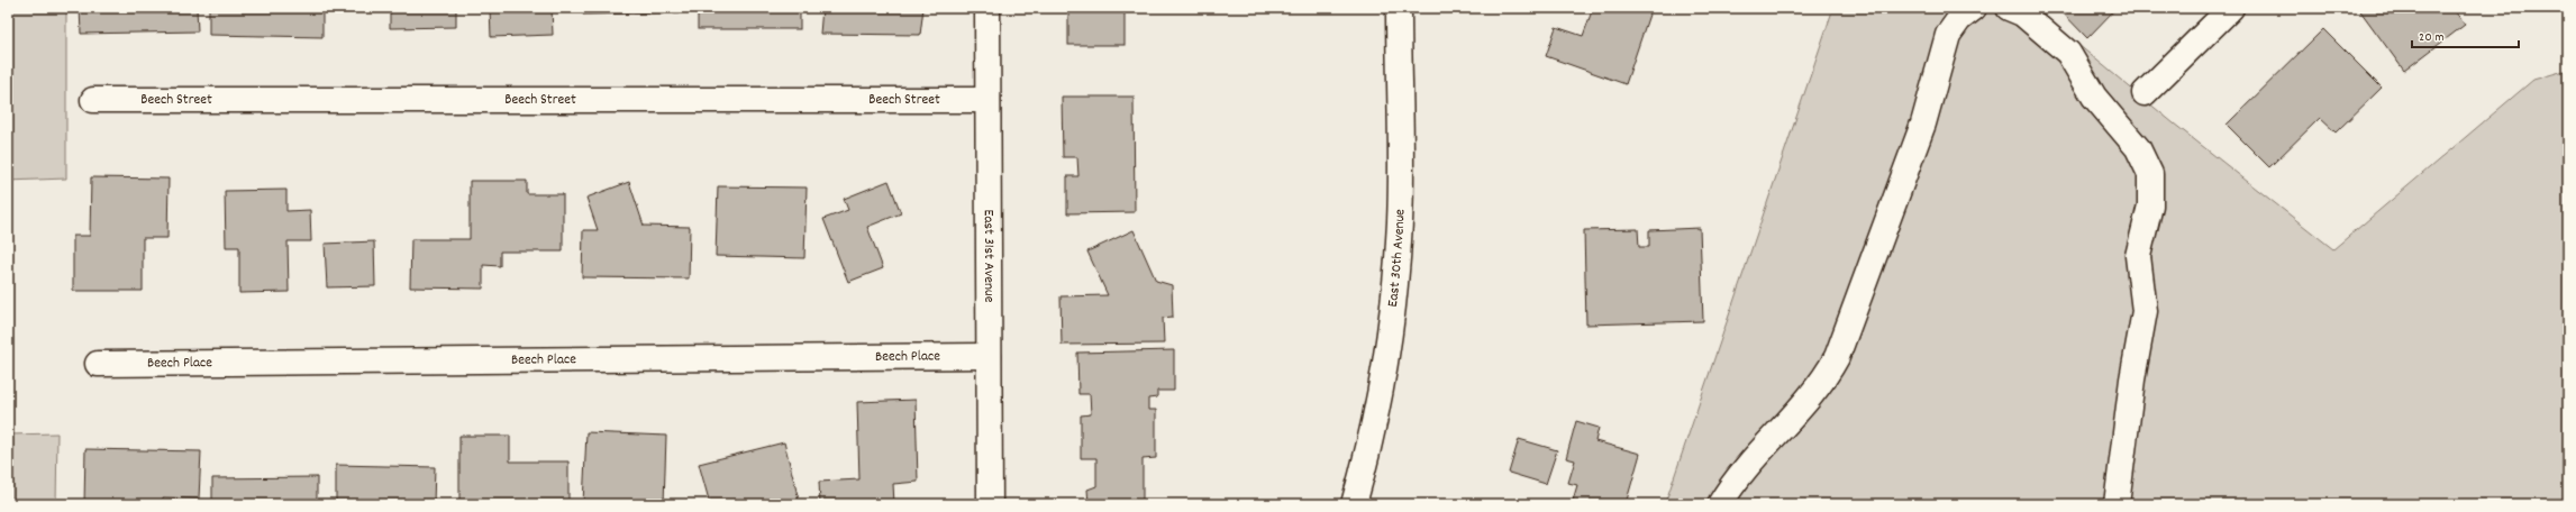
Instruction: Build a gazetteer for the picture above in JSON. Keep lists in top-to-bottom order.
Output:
{
  "streets": {
    "street": [
      "Beech Street",
      "East 31st Avenue",
      "East 30th Avenue",
      "Beech Place"
    ]
  },
  "crossings": [
    ["Beech Street", "East 31st Avenue"],
    ["East 31st Avenue", "Beech Place"]
  ],
  "scale_bar": "20 m"
}
